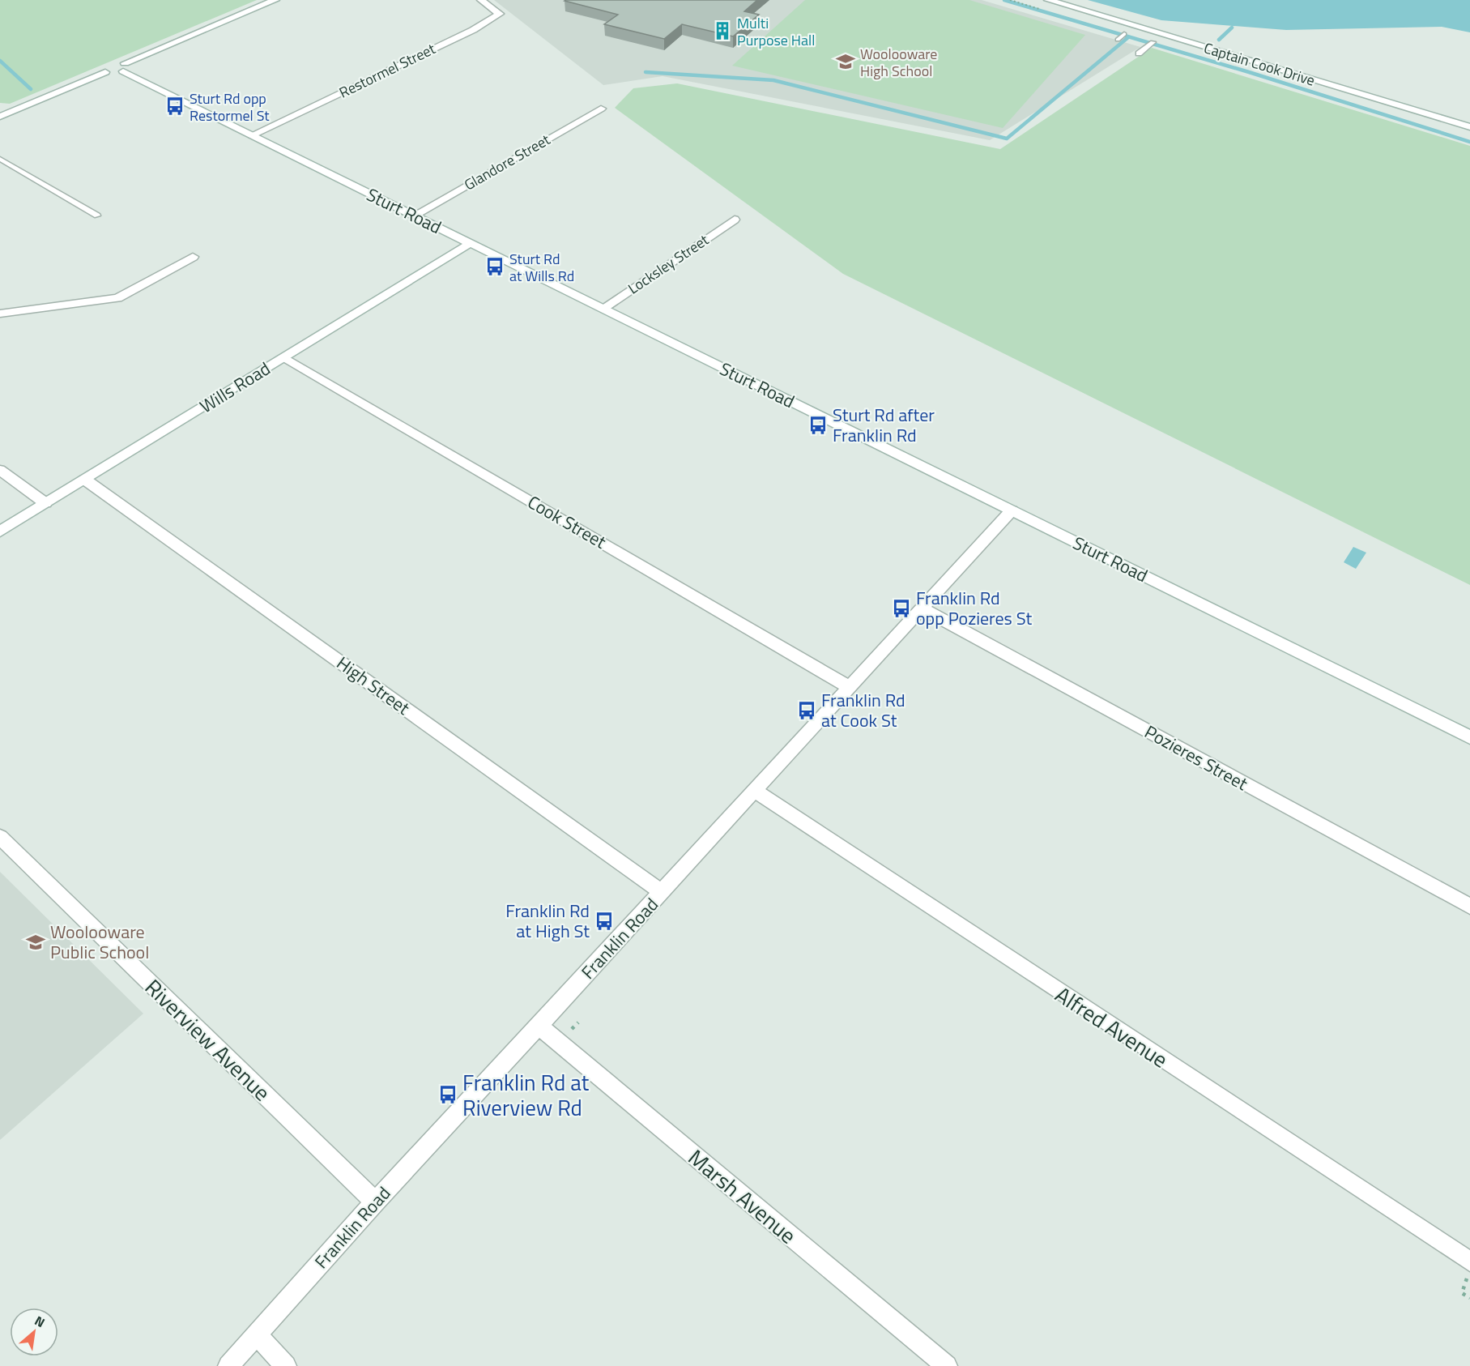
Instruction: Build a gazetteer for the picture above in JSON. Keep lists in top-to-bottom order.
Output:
{
  "streets": {
    "street": [
      "Captain Cook Drive",
      "Restormel Street",
      "Glandore Street",
      "Sturt Road",
      "Locksley Street",
      "Wills Road",
      "Cook Street",
      "High Street",
      "Pozieres Street",
      "Franklin Road",
      "Alfred Avenue",
      "Riverview Avenue",
      "Marsh Avenue"
    ]
  },
  "crossings": [
    ["Restormel Street", "Sturt Road"],
    ["Glandore Street", "Sturt Road"],
    ["Sturt Road", "Locksley Street"],
    ["Sturt Road", "Wills Road"],
    ["Sturt Road", "Franklin Road"],
    ["Wills Road", "Cook Street"],
    ["Wills Road", "High Street"],
    ["Cook Street", "Franklin Road"],
    ["High Street", "Franklin Road"],
    ["Pozieres Street", "Franklin Road"],
    ["Franklin Road", "Alfred Avenue"],
    ["Franklin Road", "Riverview Avenue"],
    ["Franklin Road", "Marsh Avenue"]
  ],
  "places": {
    "building": ["Multi Purpose Hall"],
    "school or university": ["Woolooware High School", "Woolooware Public School"],
    "bus stop": [
      "Sturt Rd opp Restormel St",
      "Sturt Rd at Wills Rd",
      "Sturt Rd after Franklin Rd",
      "Franklin Rd opp Pozieres St",
      "Franklin Rd at Cook St",
      "Franklin Rd at High St",
      "Franklin Rd at Riverview Rd"
    ]
  },
  "north": "top right"
}
